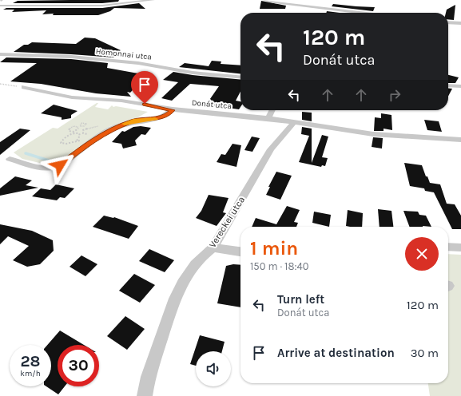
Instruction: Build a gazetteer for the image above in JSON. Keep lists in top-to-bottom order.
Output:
{
  "streets": {
    "street": ["Homonnai utca", "Donát utca", "Vereckei utca"]
  },
  "crossings": [
    ["Donát utca", "Vereckei utca"]
  ],
  "page": {
    "turn": ["120 m", "Donát utca"],
    "heading": ["1 min", "150 m · 18:40"],
    "list": [
      {
        "name": "Turn left",
        "note": "Donát utca",
        "value": "120 m"
      },
      {
        "name": "Arrive at destination",
        "value": "30 m"
      }
    ],
    "speed": "28 km/h",
    "limit": "30"
  }
}
